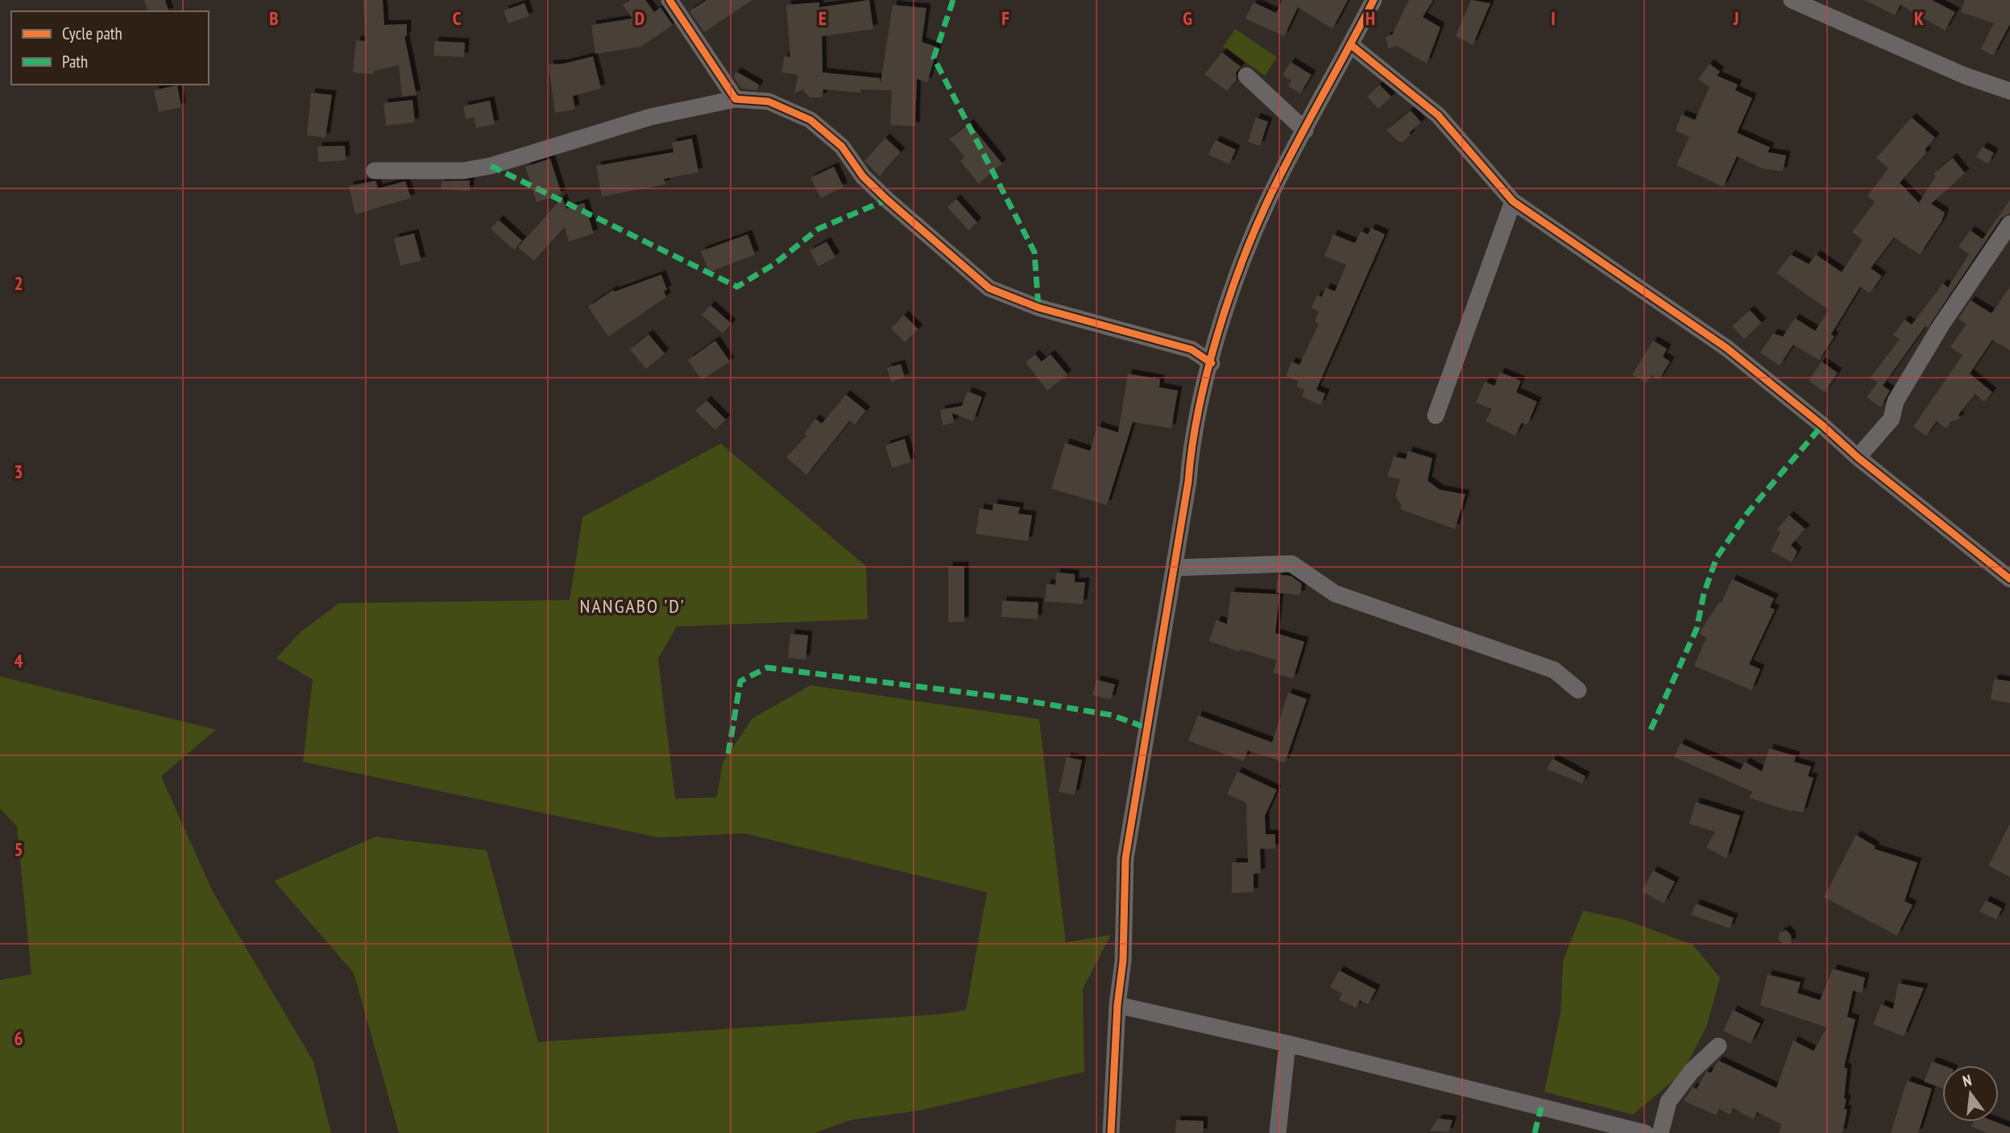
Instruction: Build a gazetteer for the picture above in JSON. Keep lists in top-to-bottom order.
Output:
{
  "districts": ["NANGABO 'D'"],
  "legend": ["Cycle path", "Path"],
  "north": "top",
  "grid": {
    "columns": [
      "B",
      "C",
      "D",
      "E",
      "F",
      "G",
      "H",
      "I",
      "J",
      "K"
    ],
    "rows": [
      "2",
      "3",
      "4",
      "5",
      "6"
    ]
  }
}
